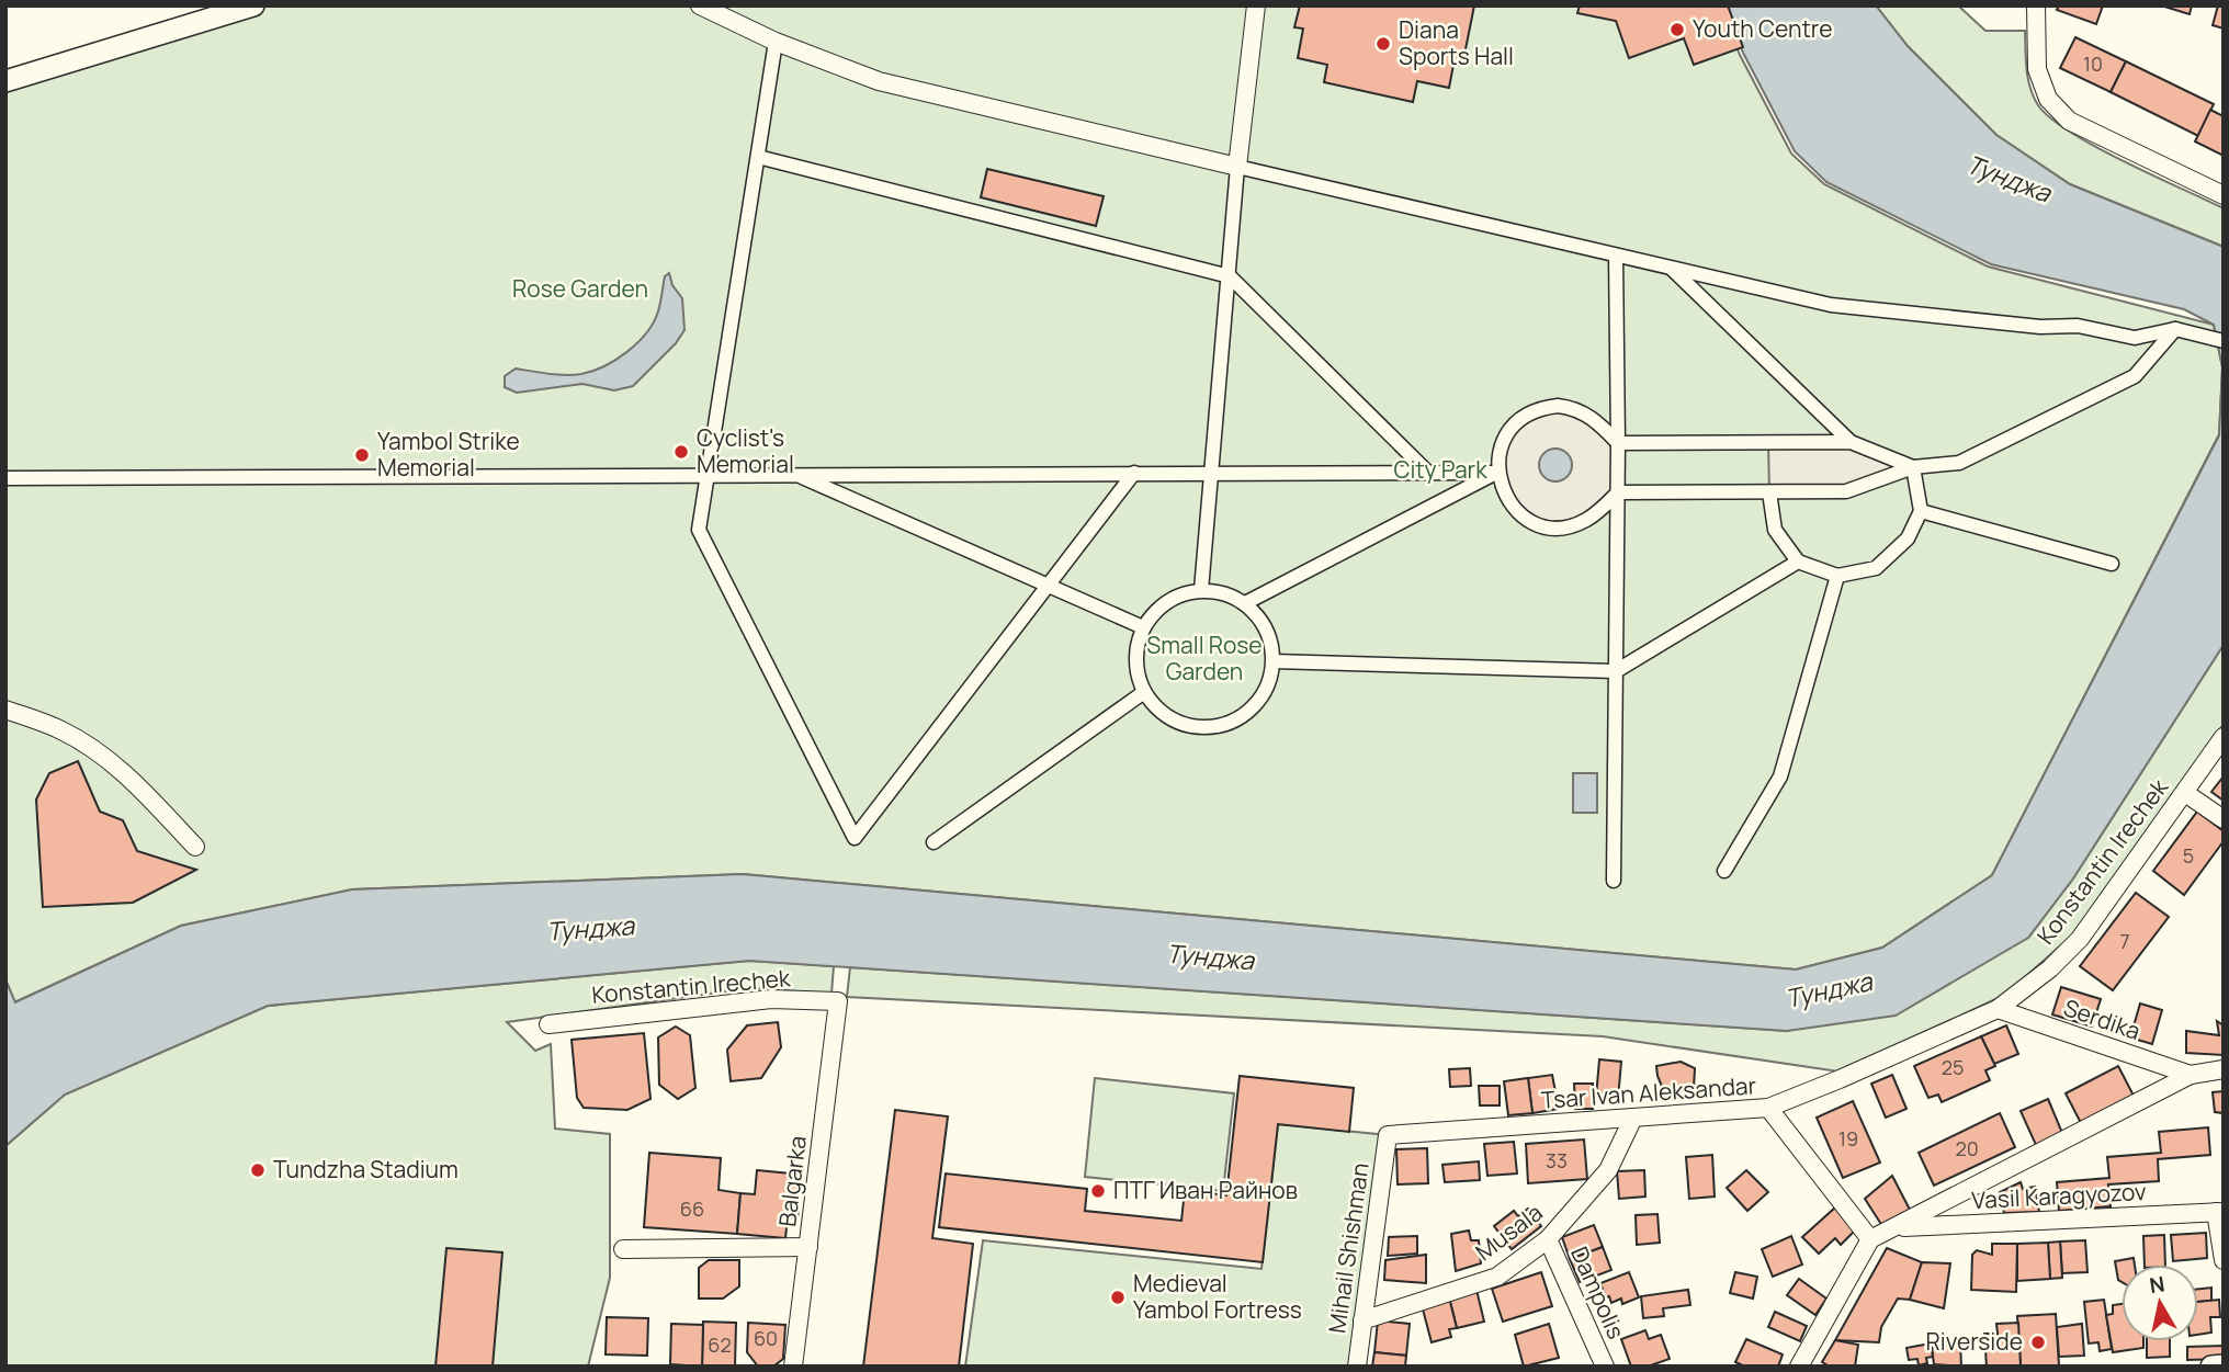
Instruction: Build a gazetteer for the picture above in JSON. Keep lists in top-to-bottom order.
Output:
{
  "streets": {
    "street": [
      "Konstantin Irechek",
      "Serdika",
      "Tsar Ivan Aleksandar",
      "Balgarka",
      "Vasil Karagyozov",
      "Musala",
      "Mihail Shishman",
      "Dampolis"
    ]
  },
  "crossings": [
    ["Konstantin Irechek", "Serdika"],
    ["Konstantin Irechek", "Tsar Ivan Aleksandar"],
    ["Konstantin Irechek", "Balgarka"],
    ["Tsar Ivan Aleksandar", "Musala"],
    ["Tsar Ivan Aleksandar", "Mihail Shishman"],
    ["Musala", "Mihail Shishman"],
    ["Musala", "Dampolis"]
  ],
  "water": ["Тунджа"],
  "parks": ["Rose Garden", "City Park", "Small Rose Garden"],
  "places": [
    "Youth Centre",
    "Diana Sports Hall",
    "Cyclist's Memorial",
    "Yambol Strike Memorial",
    "Tundzha Stadium",
    "ПТГ Иван Райнов",
    "Medieval Yambol Fortress",
    "Riverside"
  ],
  "house_numbers": [
    "10",
    "5",
    "7",
    "25",
    "19",
    "20",
    "33",
    "66",
    "60",
    "62"
  ],
  "north": "top"
}
